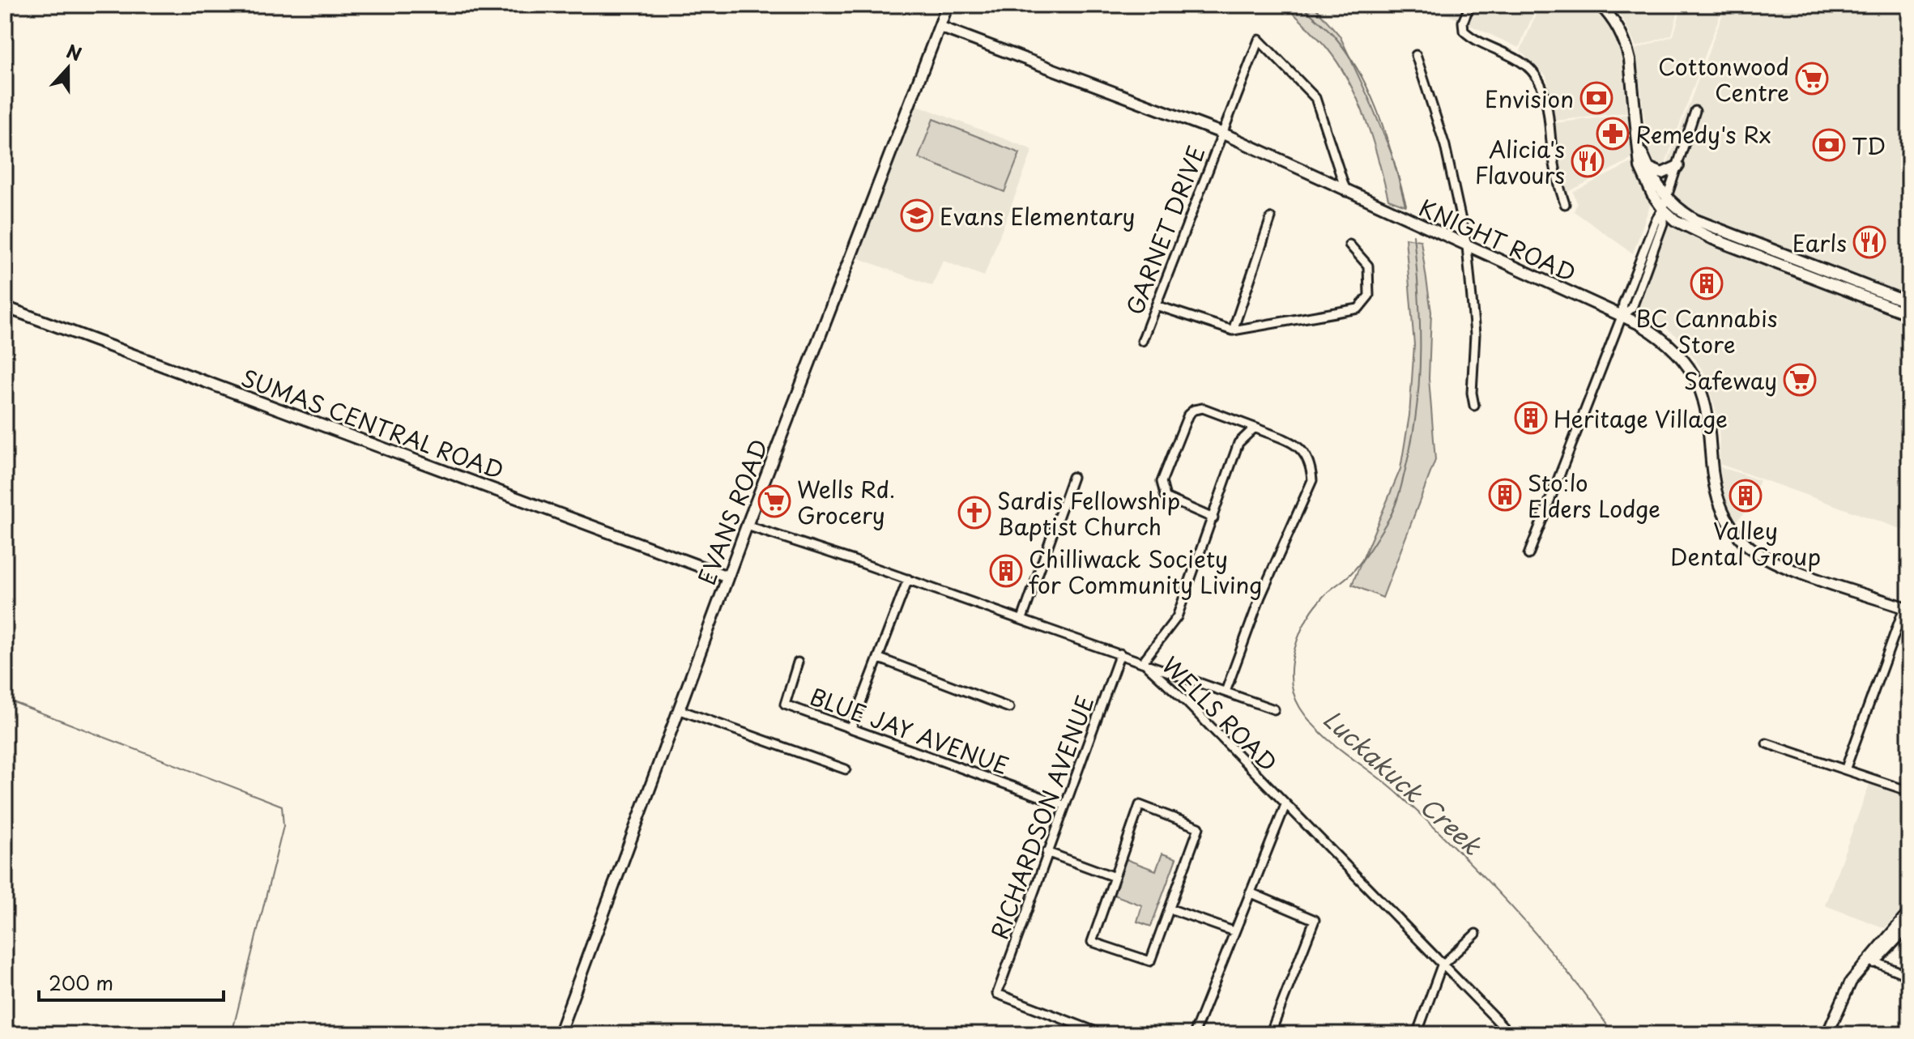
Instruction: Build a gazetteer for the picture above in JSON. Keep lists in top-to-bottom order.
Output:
{
  "streets": {
    "street": [
      "GARNET DRIVE",
      "KNIGHT ROAD",
      "SUMAS CENTRAL ROAD",
      "EVANS ROAD",
      "WELLS ROAD",
      "BLUE JAY AVENUE",
      "RICHARDSON AVENUE"
    ]
  },
  "crossings": [
    ["GARNET DRIVE", "KNIGHT ROAD"],
    ["KNIGHT ROAD", "EVANS ROAD"],
    ["SUMAS CENTRAL ROAD", "EVANS ROAD"],
    ["EVANS ROAD", "WELLS ROAD"],
    ["WELLS ROAD", "RICHARDSON AVENUE"],
    ["BLUE JAY AVENUE", "RICHARDSON AVENUE"]
  ],
  "water": ["Luckakuck Creek"],
  "places": {
    "supermarket": ["Cottonwood Centre", "Safeway", "Wells Rd. Grocery"],
    "bank": ["Envision", "TD"],
    "pharmacy": ["Remedy's Rx"],
    "restaurant": ["Alicia's Flavours", "Earls"],
    "school or university": ["Evans Elementary"],
    "building": [
      "BC Cannabis Store",
      "Heritage Village",
      "Sto:lo Elders Lodge",
      "Valley Dental Group",
      "Chilliwack Society for Community Living"
    ],
    "church": ["Sardis Fellowship Baptist Church"]
  },
  "scale_bar": "200 m",
  "north": "top"
}
